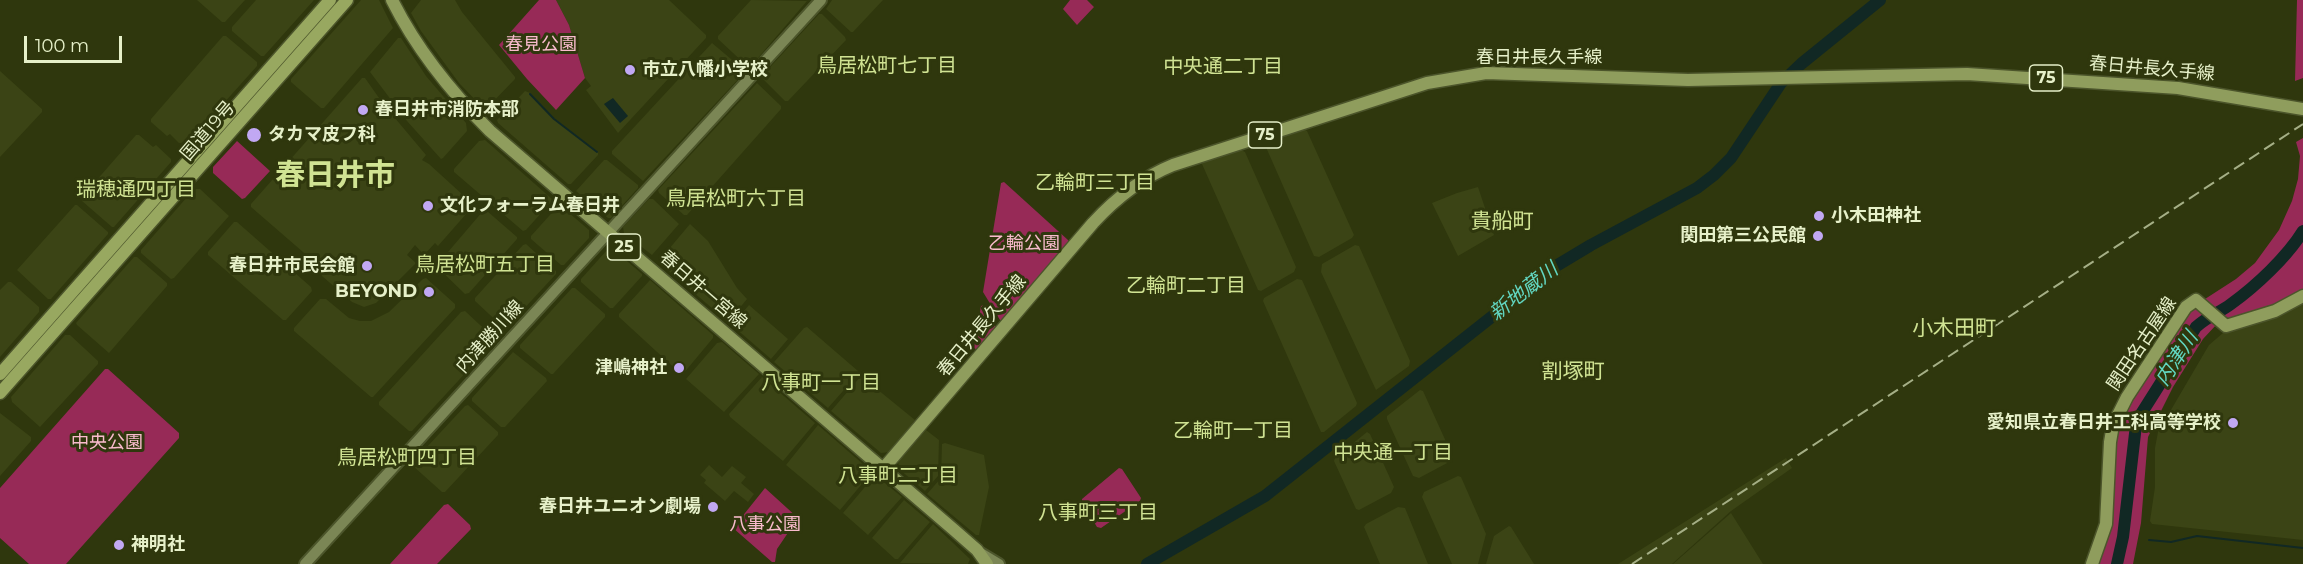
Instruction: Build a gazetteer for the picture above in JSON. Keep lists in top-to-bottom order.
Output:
{
  "streets": {
    "highway": ["国道19号"],
    "main road": [
      "春日井長久手線",
      "75",
      "25",
      "春日井一宮線",
      "内津勝川線",
      "関田名古屋線"
    ]
  },
  "crossings": [
    ["春日井長久手線", "春日井一宮線"],
    ["春日井一宮線", "内津勝川線"]
  ],
  "districts": [
    "鳥居松町七丁目",
    "中央通二丁目",
    "春日井市",
    "乙輪町三丁目",
    "瑞穂通四丁目",
    "鳥居松町六丁目",
    "貴船町",
    "鳥居松町五丁目",
    "乙輪町二丁目",
    "小木田町",
    "割塚町",
    "八事町一丁目",
    "乙輪町一丁目",
    "中央通一丁目",
    "鳥居松町四丁目",
    "八事町二丁目",
    "八事町三丁目"
  ],
  "water": ["新地蔵川", "内津川"],
  "parks": [
    "春見公園",
    "乙輪公園",
    "中央公園",
    "八事公園"
  ],
  "places": [
    "市立八幡小学校",
    "春日井市消防本部",
    "タカマ皮フ科",
    "文化フォーラム春日井",
    "小木田神社",
    "関田第三公民館",
    "春日井市民会館",
    "BEYOND",
    "津嶋神社",
    "愛知県立春日井工科高等学校",
    "春日井ユニオン劇場",
    "神明社"
  ],
  "scale_bar": "100 m"
}
